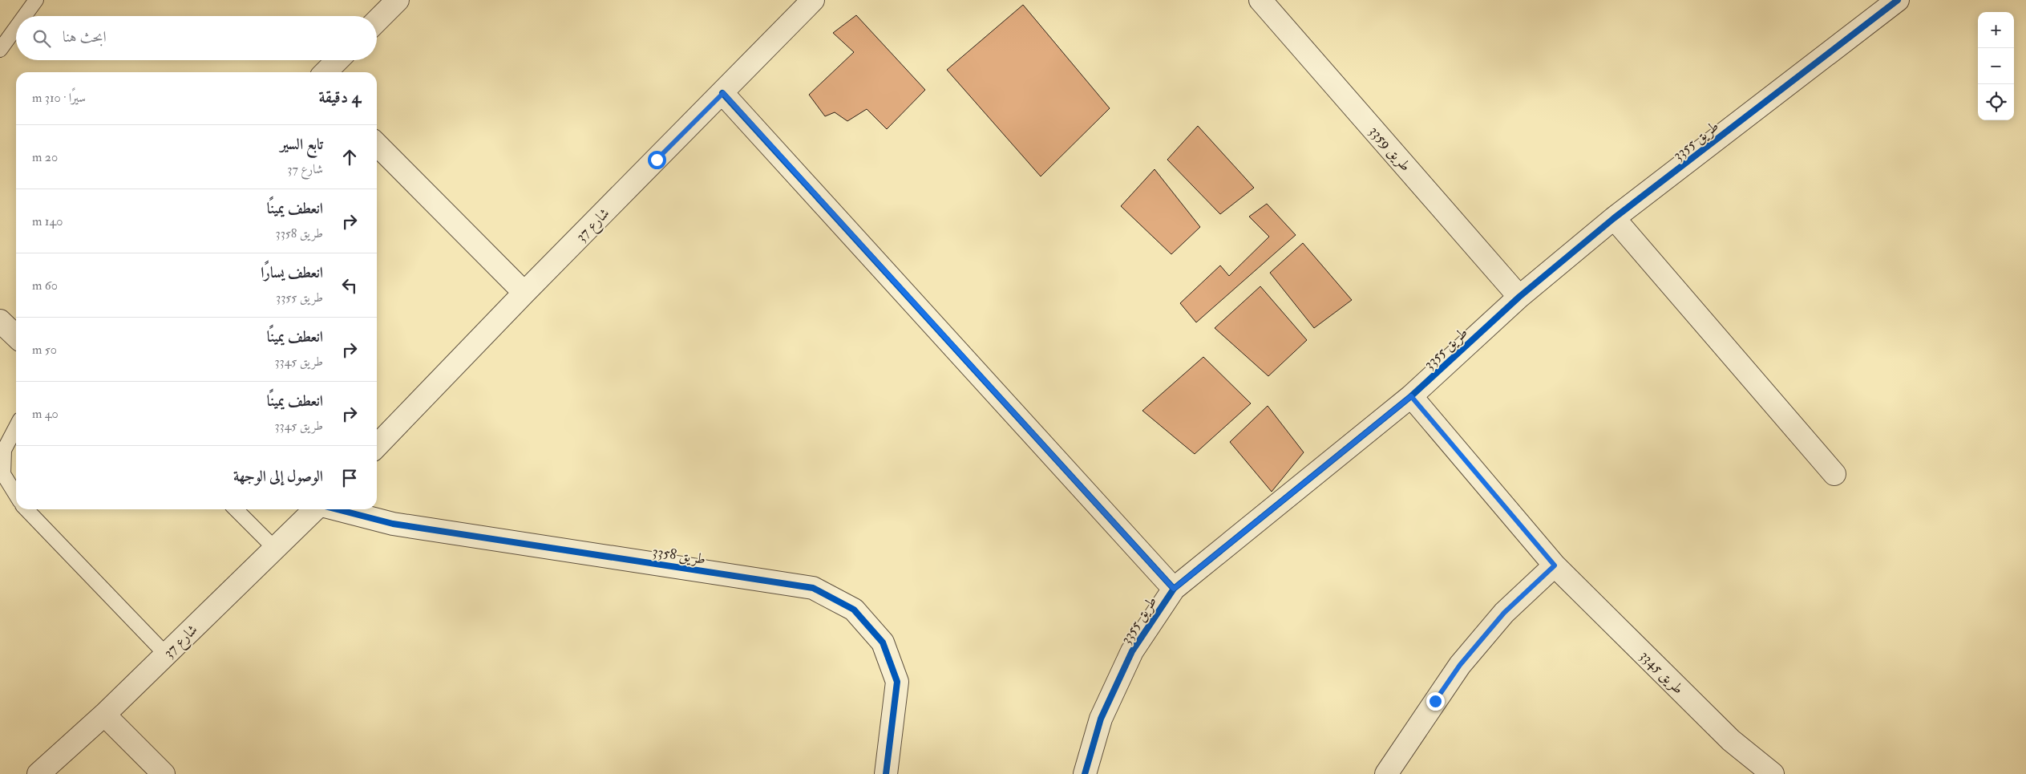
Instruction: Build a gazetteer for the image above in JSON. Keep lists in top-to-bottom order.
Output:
{
  "streets": {
    "street": [
      "طريق 3355",
      "طريق 3359",
      "شارع 37",
      "طريق 3358",
      "طريق 3345"
    ]
  },
  "crossings": [
    ["طريق 3355", "طريق 3359"],
    ["طريق 3355", "طريق 3345"]
  ],
  "page": {
    "map_buttons": ["+", "−"],
    "search": "ابحث هنا",
    "heading": ["4 دقيقة", "سيرًا · 310 m"],
    "list": [
      ["تابع السير", "شارع 37", "20 m"],
      ["انعطف يمينًا", "طريق 3358", "140 m"],
      ["انعطف يسارًا", "طريق 3355", "60 m"],
      ["انعطف يمينًا", "طريق 3345", "50 m"],
      ["انعطف يمينًا", "طريق 3345", "40 m"],
      "الوصول إلى الوجهة"
    ]
  }
}
